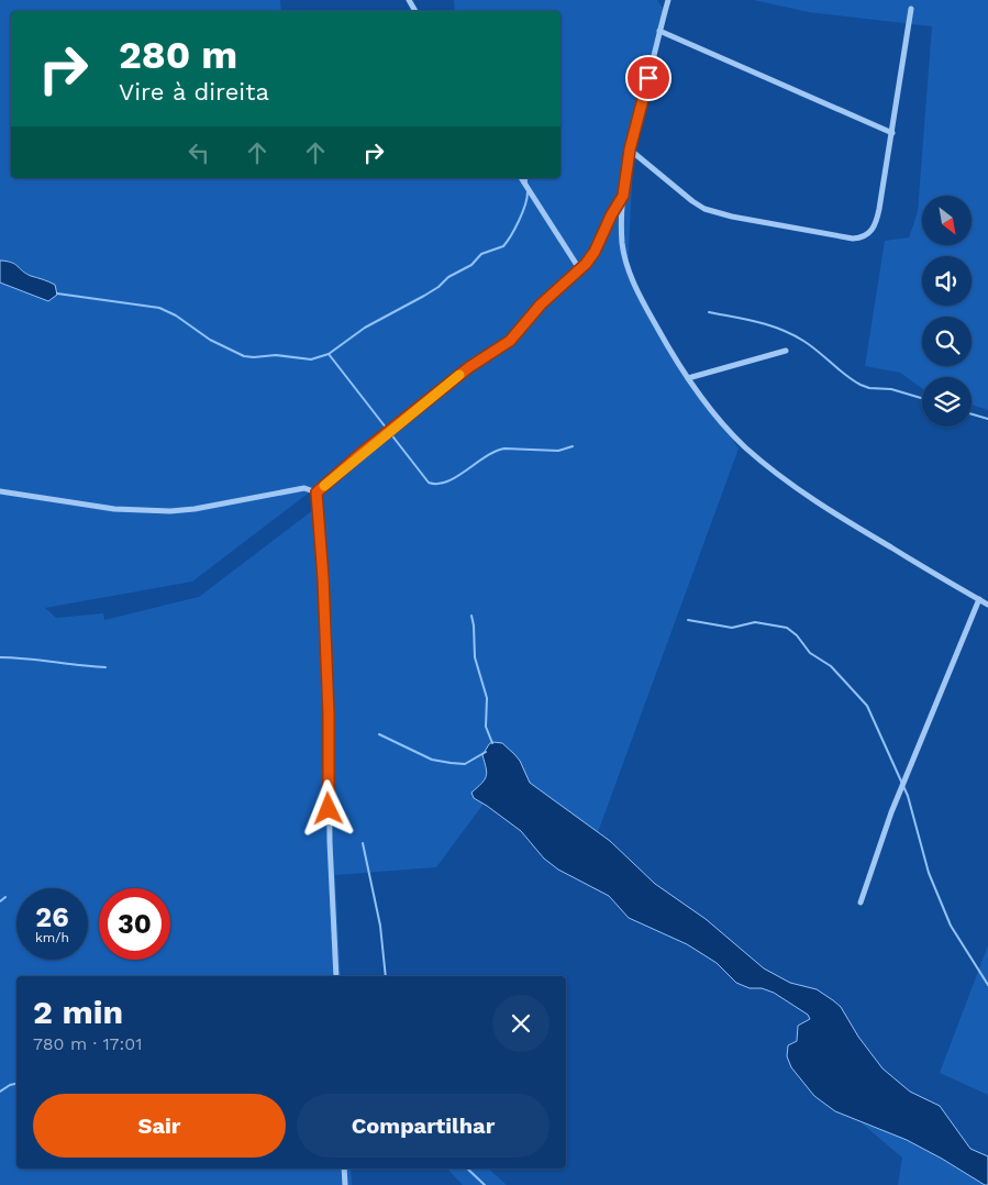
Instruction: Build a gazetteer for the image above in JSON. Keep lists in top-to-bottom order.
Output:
{
  "north": "bottom right",
  "page": {
    "turn": ["280 m", "Vire à direita"],
    "speed": "26 km/h",
    "limit": "30",
    "heading": ["2 min", "780 m · 17:01"],
    "buttons": ["Sair", "Compartilhar"]
  }
}
